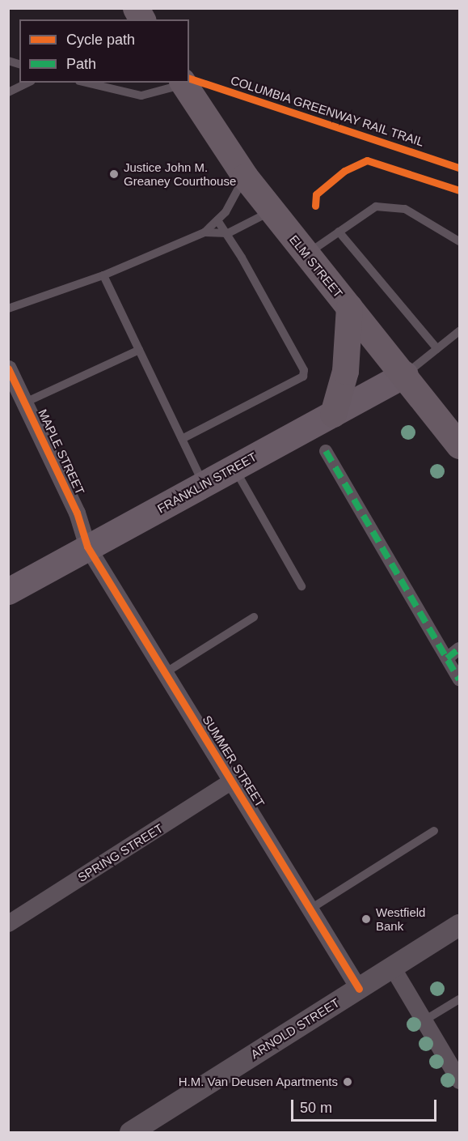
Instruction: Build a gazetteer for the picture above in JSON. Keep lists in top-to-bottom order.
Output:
{
  "streets": {
    "highway": ["ELM STREET"],
    "main road": ["FRANKLIN STREET"],
    "street": [
      "MAPLE STREET",
      "SUMMER STREET",
      "SPRING STREET",
      "ARNOLD STREET"
    ],
    "cycle path": ["COLUMBIA GREENWAY RAIL TRAIL"]
  },
  "crossings": [
    ["ELM STREET", "FRANKLIN STREET"],
    ["MAPLE STREET", "FRANKLIN STREET"],
    ["MAPLE STREET", "SUMMER STREET"],
    ["FRANKLIN STREET", "SUMMER STREET"],
    ["SUMMER STREET", "SPRING STREET"],
    ["SUMMER STREET", "ARNOLD STREET"]
  ],
  "places": ["Justice John M. Greaney Courthouse", "Westfield Bank", "H.M. Van Deusen Apartments"],
  "legend": ["Cycle path", "Path"],
  "scale_bar": "50 m"
}
